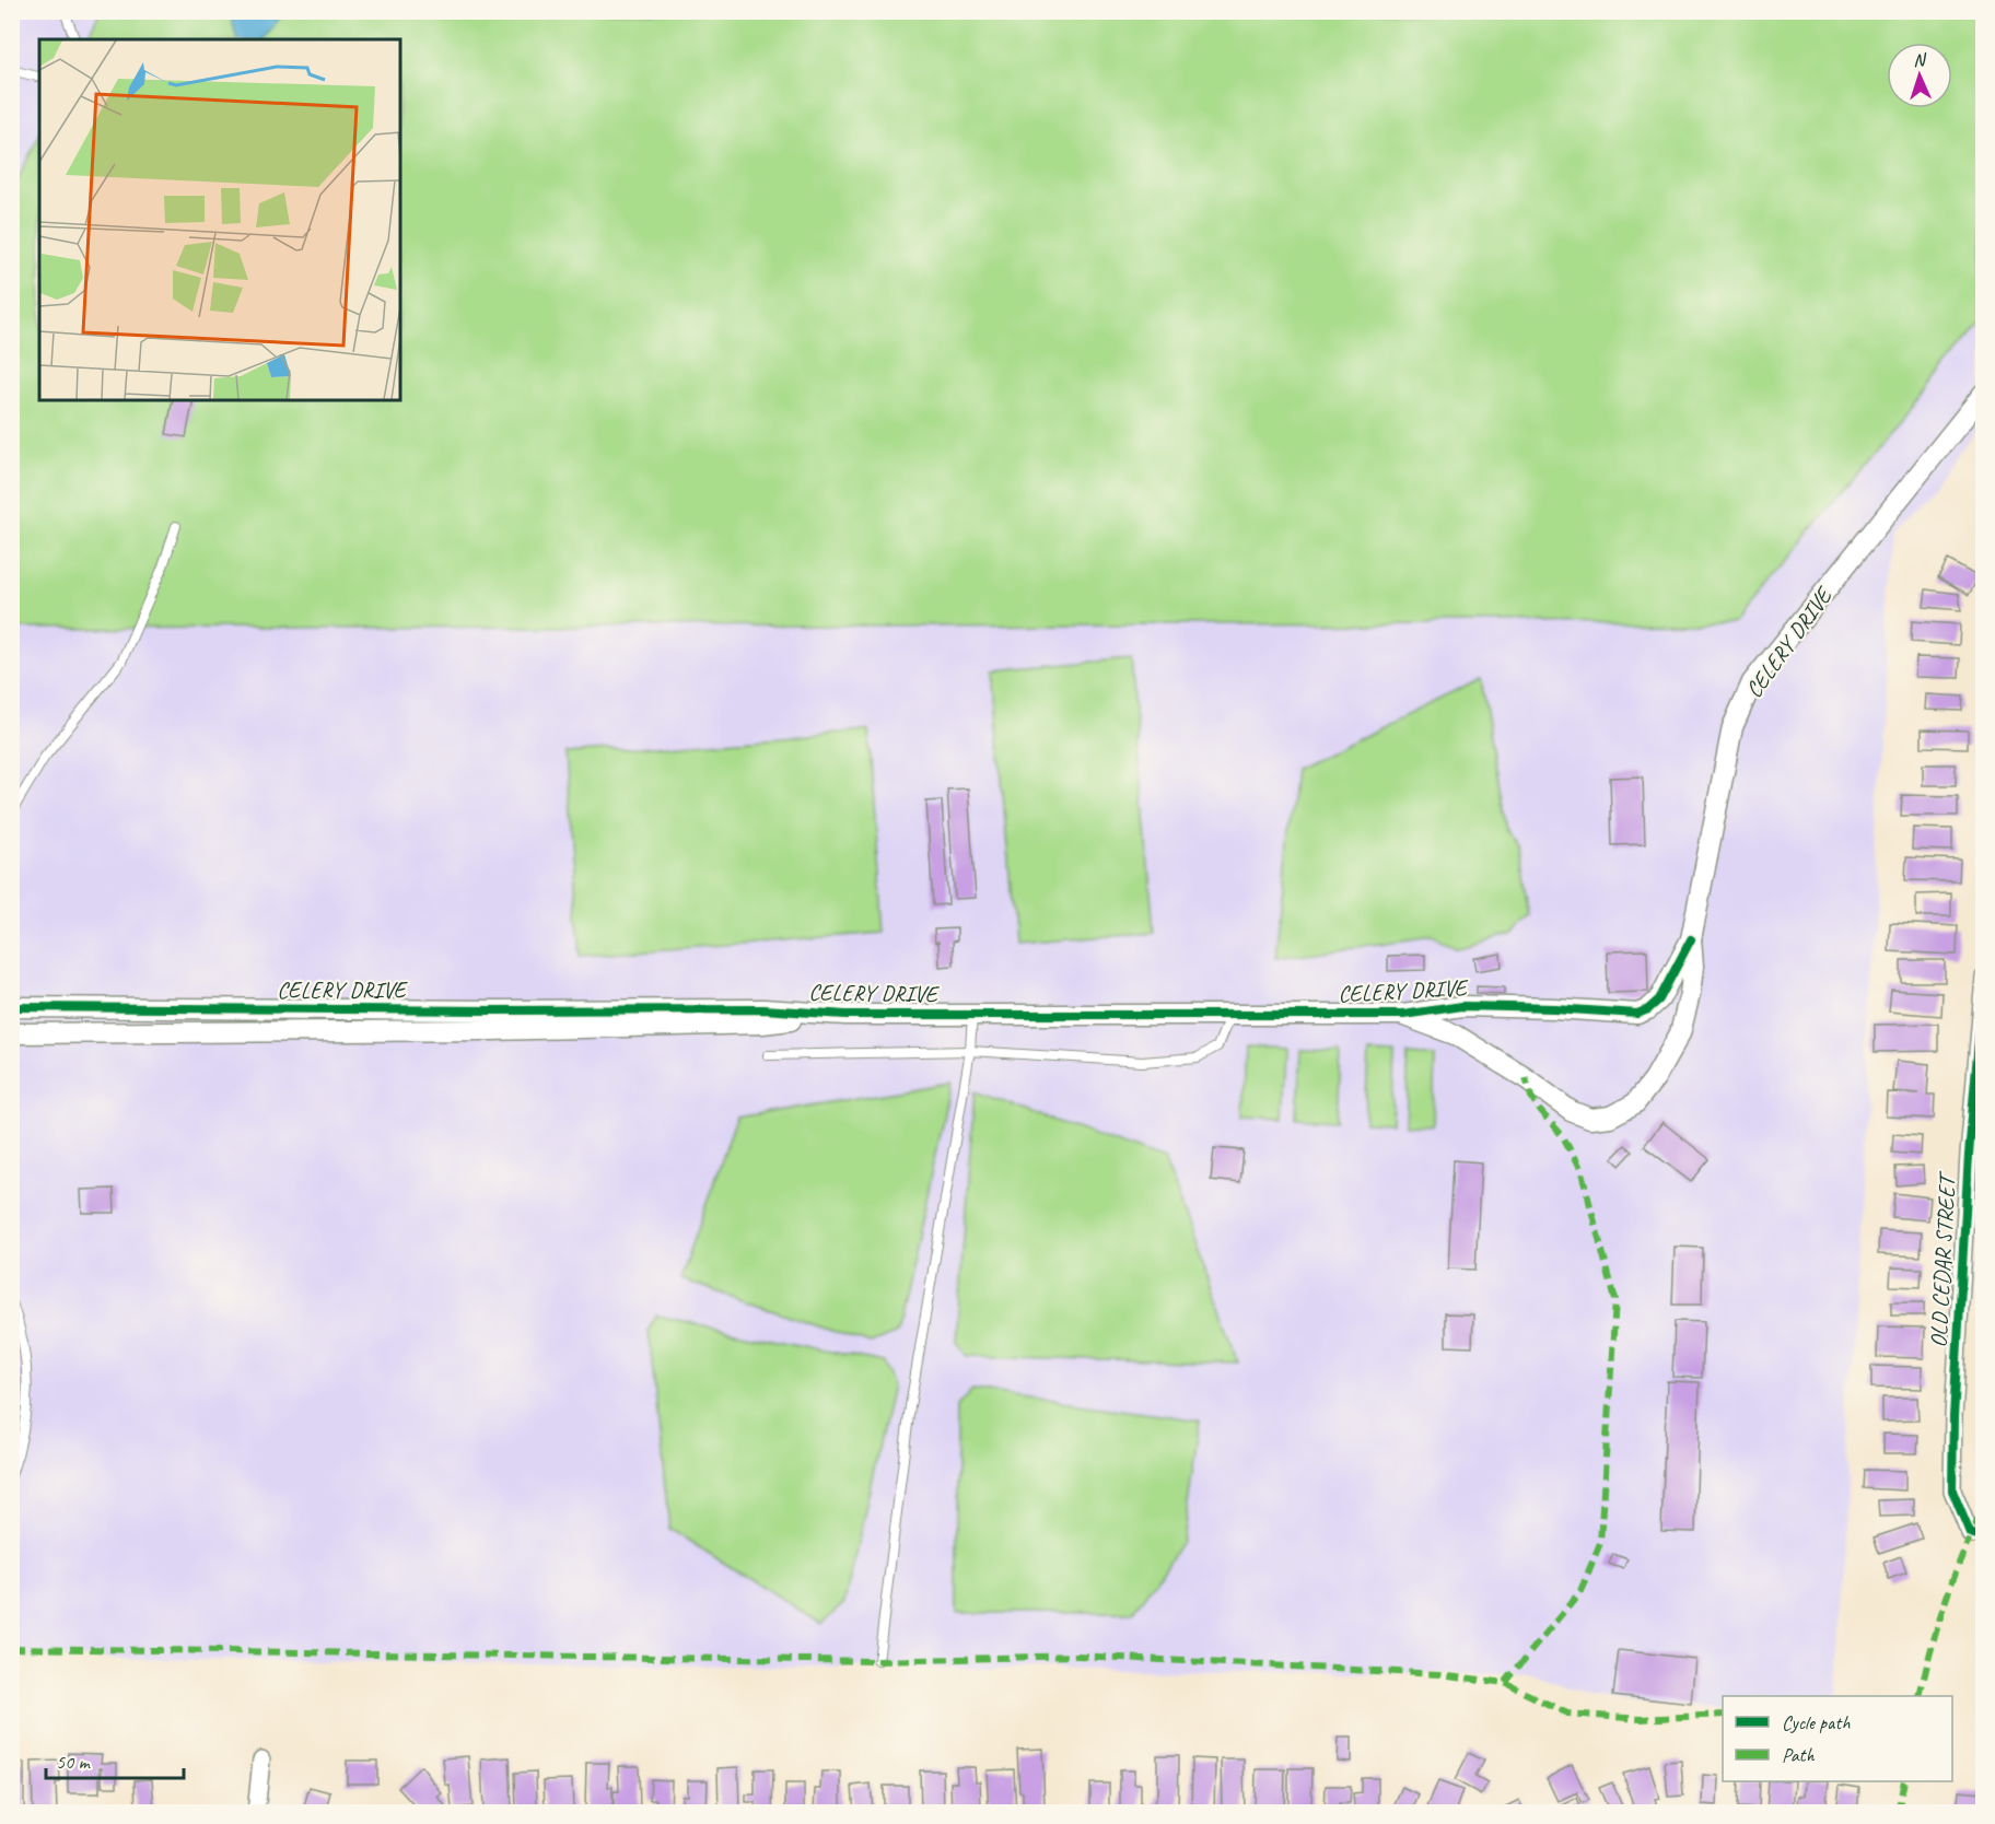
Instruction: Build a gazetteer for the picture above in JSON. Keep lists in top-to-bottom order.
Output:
{
  "streets": {
    "street": ["CELERY DRIVE", "OLD CEDAR STREET"]
  },
  "legend": ["Cycle path", "Path"],
  "scale_bar": "50 m",
  "north": "top"
}
